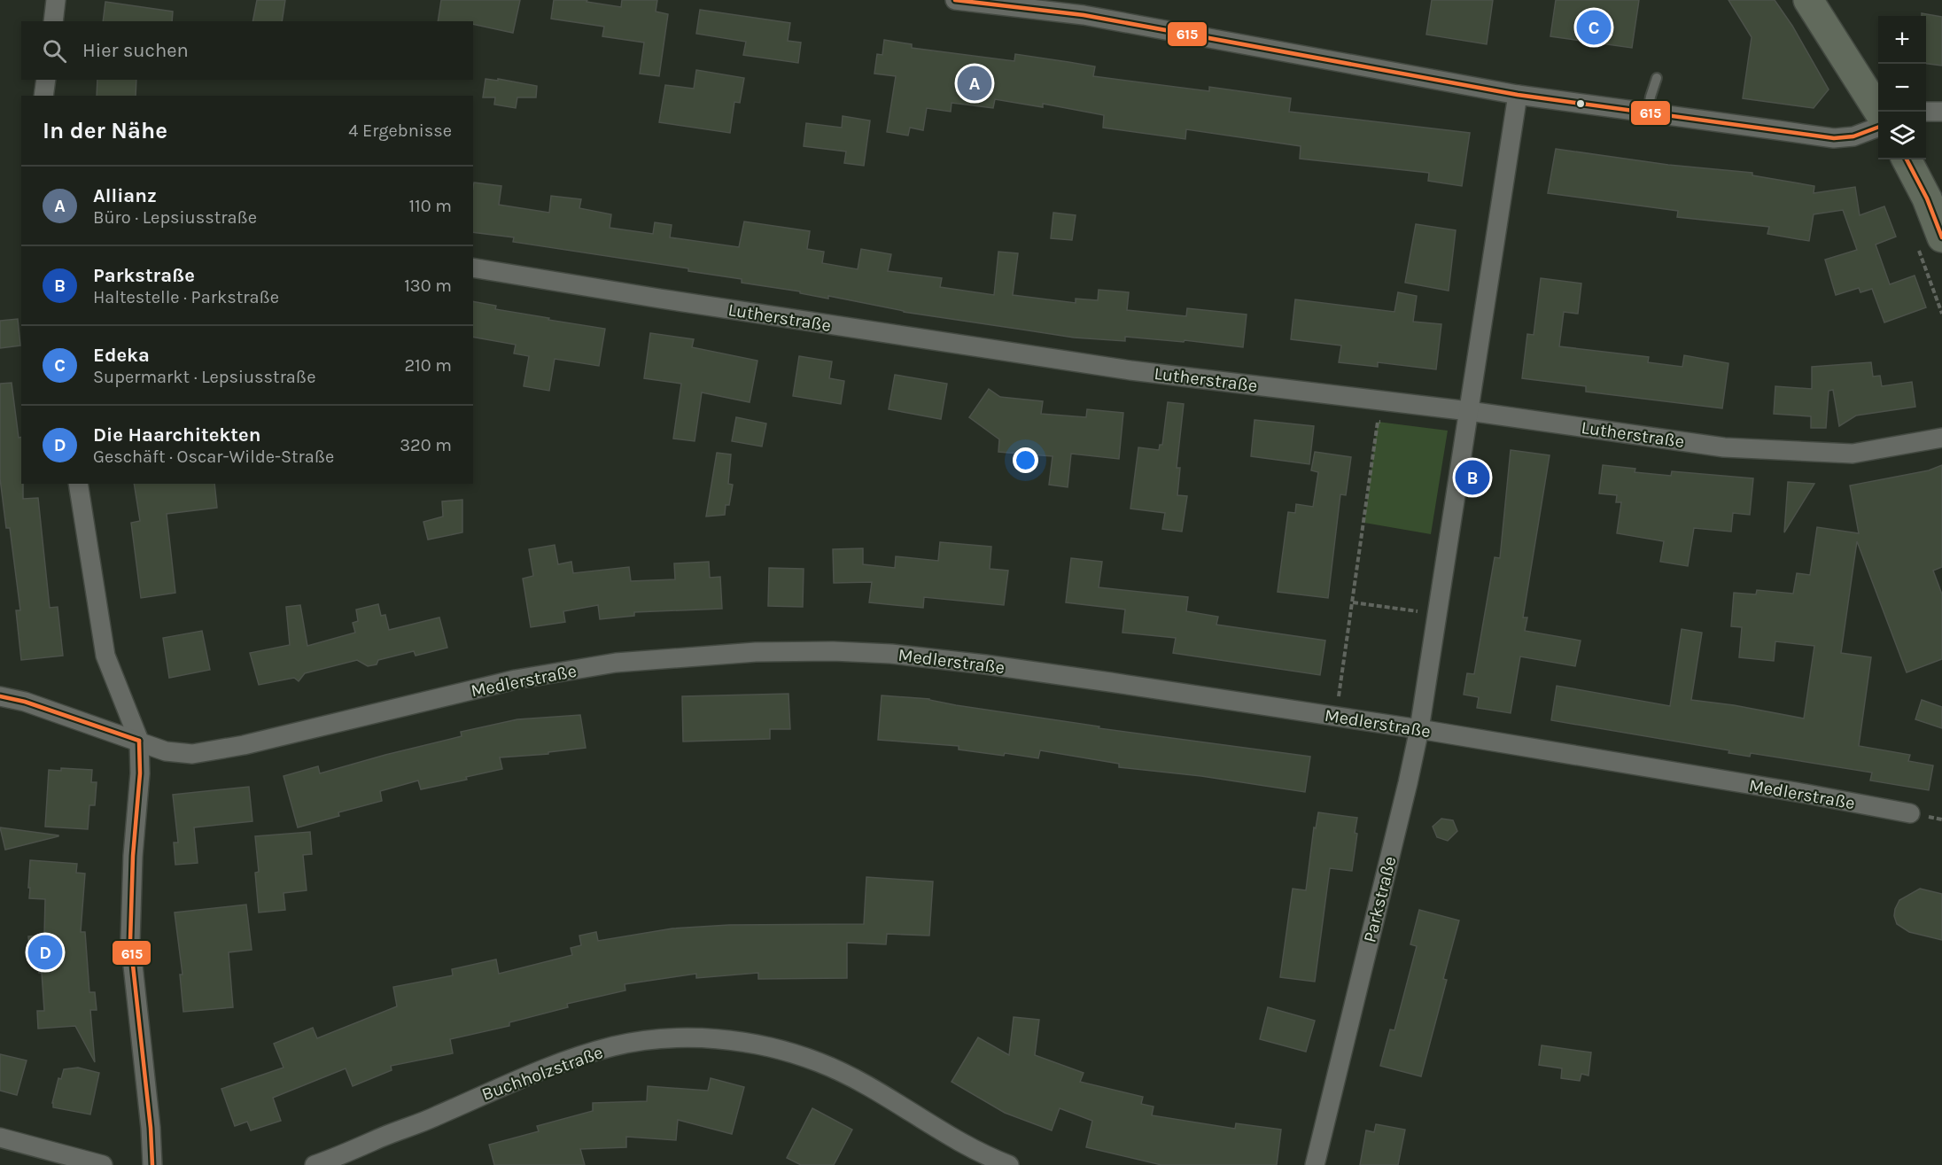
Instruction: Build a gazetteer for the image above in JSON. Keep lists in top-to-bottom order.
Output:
{
  "streets": {
    "street": [
      "Lutherstraße",
      "Medlerstraße",
      "Parkstraße",
      "Buchholzstraße"
    ]
  },
  "crossings": [
    ["Lutherstraße", "Parkstraße"],
    ["Medlerstraße", "Parkstraße"]
  ],
  "lines": ["transit line 615"],
  "page": {
    "pins": [
      "C",
      "A",
      "B",
      "D"
    ],
    "map_buttons": ["+", "−"],
    "search": "Hier suchen",
    "heading": ["In der Nähe", "4 Ergebnisse"],
    "list": [
      {
        "mark": "A",
        "name": "Allianz",
        "note": "Büro · Lepsiusstraße",
        "value": "110 m"
      },
      {
        "mark": "B",
        "name": "Parkstraße",
        "note": "Haltestelle · Parkstraße",
        "value": "130 m"
      },
      {
        "mark": "C",
        "name": "Edeka",
        "note": "Supermarkt · Lepsiusstraße",
        "value": "210 m"
      },
      {
        "mark": "D",
        "name": "Die Haarchitekten",
        "note": "Geschäft · Oscar-Wilde-Straße",
        "value": "320 m"
      }
    ]
  }
}
